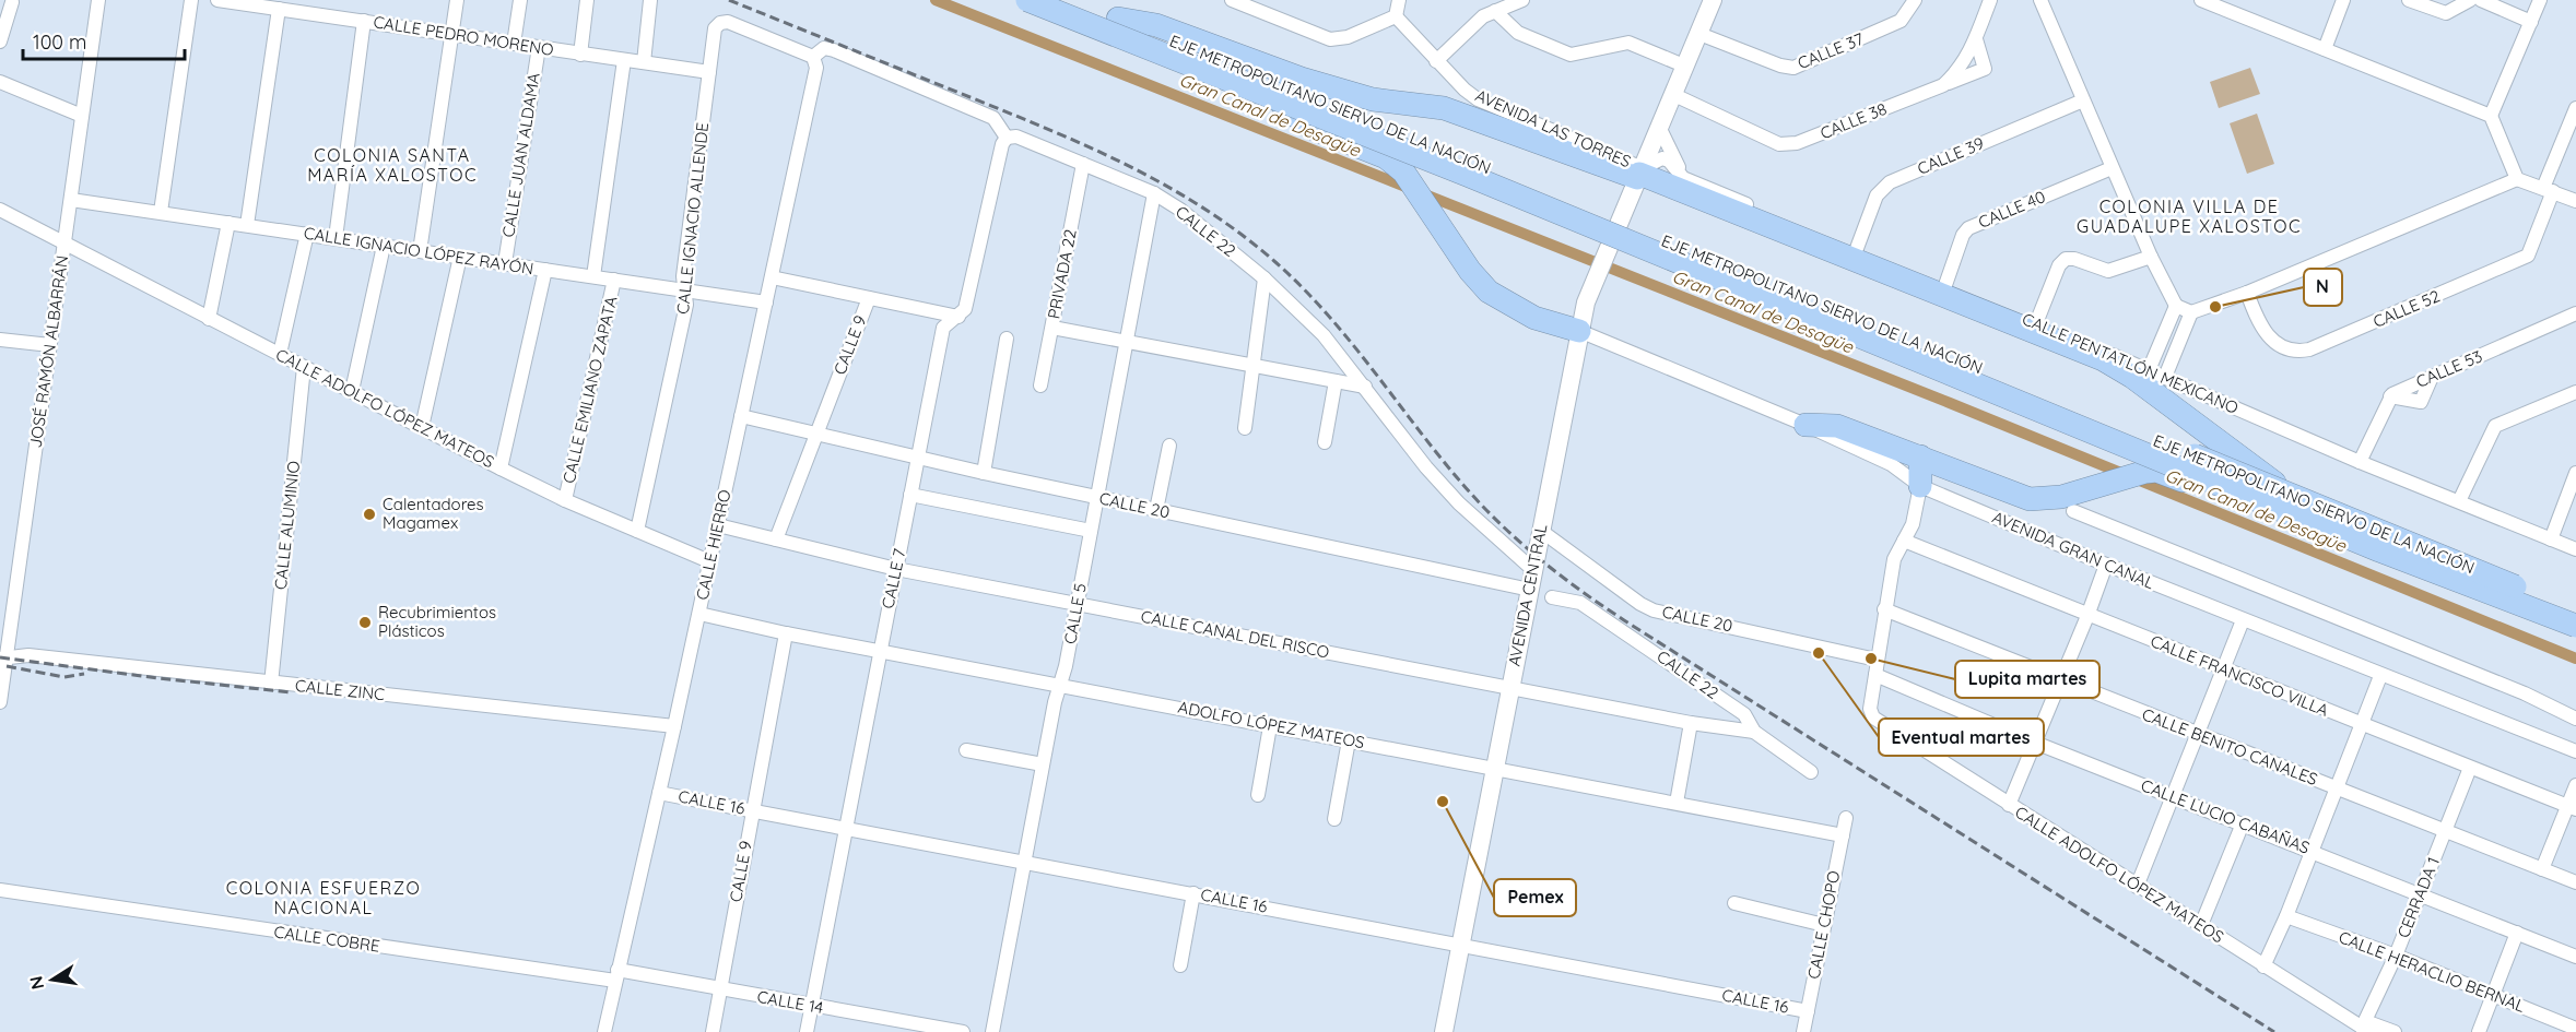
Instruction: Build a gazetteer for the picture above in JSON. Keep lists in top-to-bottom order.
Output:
{
  "streets": {
    "highway": ["EJE METROPOLITANO SIERVO DE LA NACIÓN"],
    "street": [
      "CALLE PEDRO MORENO",
      "CALLE 37",
      "CALLE 38",
      "AVENIDA LAS TORRES",
      "CALLE JUAN ALDAMA",
      "CALLE 39",
      "CALLE 40",
      "CALLE IGNACIO ALLENDE",
      "CALLE 22",
      "CALLE IGNACIO LÓPEZ RAYÓN",
      "PRIVADA 22",
      "CALLE 52",
      "CALLE 9",
      "JOSÉ RAMÓN ALBARRÁN",
      "CALLE PENTATLÓN MEXICANO",
      "CALLE 53",
      "CALLE EMILIANO ZAPATA",
      "CALLE ADOLFO LÓPEZ MATEOS",
      "CALLE 20",
      "CALLE ALUMINIO",
      "CALLE HIERRO",
      "AVENIDA GRAN CANAL",
      "CALLE 7",
      "AVENIDA CENTRAL",
      "CALLE 5",
      "CALLE CANAL DEL RISCO",
      "CALLE FRANCISCO VILLA",
      "CALLE ZINC",
      "ADOLFO LÓPEZ MATEOS",
      "CALLE BENITO CANALES",
      "CALLE 16",
      "CALLE LUCIO CABAÑAS",
      "CERRADA 1",
      "CALLE CHOPO",
      "CALLE COBRE",
      "CALLE HERACLIO BERNAL",
      "CALLE 14"
    ]
  },
  "crossings": [
    ["CALLE PEDRO MORENO", "CALLE JUAN ALDAMA"],
    ["CALLE PEDRO MORENO", "CALLE IGNACIO ALLENDE"],
    ["CALLE 37", "AVENIDA CENTRAL"],
    ["CALLE 38", "AVENIDA CENTRAL"],
    ["AVENIDA LAS TORRES", "CALLE PENTATLÓN MEXICANO"],
    ["AVENIDA LAS TORRES", "AVENIDA CENTRAL"],
    ["CALLE JUAN ALDAMA", "CALLE IGNACIO LÓPEZ RAYÓN"],
    ["CALLE 39", "CALLE PENTATLÓN MEXICANO"],
    ["CALLE 40", "CALLE PENTATLÓN MEXICANO"],
    ["CALLE IGNACIO ALLENDE", "CALLE IGNACIO LÓPEZ RAYÓN"],
    ["CALLE IGNACIO ALLENDE", "CALLE ADOLFO LÓPEZ MATEOS"],
    ["CALLE IGNACIO ALLENDE", "CALLE HIERRO"],
    ["CALLE 22", "PRIVADA 22"],
    ["CALLE 22", "CALLE 7"],
    ["CALLE 22", "AVENIDA CENTRAL"],
    ["CALLE 22", "CALLE 5"],
    ["CALLE 22", "CALLE CANAL DEL RISCO"],
    ["CALLE IGNACIO LÓPEZ RAYÓN", "JOSÉ RAMÓN ALBARRÁN"],
    ["CALLE IGNACIO LÓPEZ RAYÓN", "CALLE EMILIANO ZAPATA"],
    ["CALLE IGNACIO LÓPEZ RAYÓN", "CALLE HIERRO"],
    ["CALLE 9", "CALLE 20"],
    ["CALLE 9", "CALLE CANAL DEL RISCO"],
    ["CALLE 9", "ADOLFO LÓPEZ MATEOS"],
    ["CALLE 9", "CALLE 16"],
    ["CALLE 9", "CALLE 14"],
    ["JOSÉ RAMÓN ALBARRÁN", "CALLE ADOLFO LÓPEZ MATEOS"],
    ["JOSÉ RAMÓN ALBARRÁN", "CALLE ZINC"],
    ["CALLE PENTATLÓN MEXICANO", "AVENIDA CENTRAL"],
    ["CALLE EMILIANO ZAPATA", "CALLE ADOLFO LÓPEZ MATEOS"],
    ["CALLE ADOLFO LÓPEZ MATEOS", "CALLE ALUMINIO"],
    ["CALLE ADOLFO LÓPEZ MATEOS", "CALLE HIERRO"],
    ["CALLE ADOLFO LÓPEZ MATEOS", "CALLE LUCIO CABAÑAS"],
    ["CALLE ADOLFO LÓPEZ MATEOS", "CERRADA 1"],
    ["CALLE 20", "CALLE HIERRO"],
    ["CALLE 20", "CALLE 7"],
    ["CALLE 20", "AVENIDA CENTRAL"],
    ["CALLE 20", "CALLE 5"],
    ["CALLE ALUMINIO", "CALLE ZINC"],
    ["CALLE HIERRO", "CALLE CANAL DEL RISCO"],
    ["CALLE HIERRO", "CALLE ZINC"],
    ["CALLE HIERRO", "ADOLFO LÓPEZ MATEOS"],
    ["CALLE HIERRO", "CALLE 16"],
    ["CALLE HIERRO", "CALLE COBRE"],
    ["CALLE HIERRO", "CALLE 14"],
    ["AVENIDA GRAN CANAL", "AVENIDA CENTRAL"],
    ["CALLE 7", "CALLE CANAL DEL RISCO"],
    ["CALLE 7", "ADOLFO LÓPEZ MATEOS"],
    ["CALLE 7", "CALLE 16"],
    ["CALLE 7", "CALLE 14"],
    ["AVENIDA CENTRAL", "CALLE CANAL DEL RISCO"],
    ["AVENIDA CENTRAL", "ADOLFO LÓPEZ MATEOS"],
    ["AVENIDA CENTRAL", "CALLE 16"],
    ["CALLE 5", "CALLE CANAL DEL RISCO"],
    ["CALLE 5", "ADOLFO LÓPEZ MATEOS"],
    ["CALLE 5", "CALLE 16"],
    ["CALLE FRANCISCO VILLA", "CERRADA 1"],
    ["ADOLFO LÓPEZ MATEOS", "CALLE CHOPO"],
    ["CALLE BENITO CANALES", "CERRADA 1"],
    ["CALLE 16", "CALLE CHOPO"],
    ["CALLE LUCIO CABAÑAS", "CERRADA 1"],
    ["CERRADA 1", "CALLE HERACLIO BERNAL"],
    ["CALLE COBRE", "CALLE 14"]
  ],
  "districts": ["COLONIA SANTA MARÍA XALOSTOC", "COLONIA VILLA DE GUADALUPE XALOSTOC", "COLONIA ESFUERZO NACIONAL"],
  "water": ["Gran Canal de Desagüe"],
  "places": [
    "N",
    "Calentadores Magamex",
    "Recubrimientos Plásticos",
    "Eventual martes",
    "Lupita martes",
    "Pemex"
  ],
  "scale_bar": "100 m",
  "north": "left"
}
